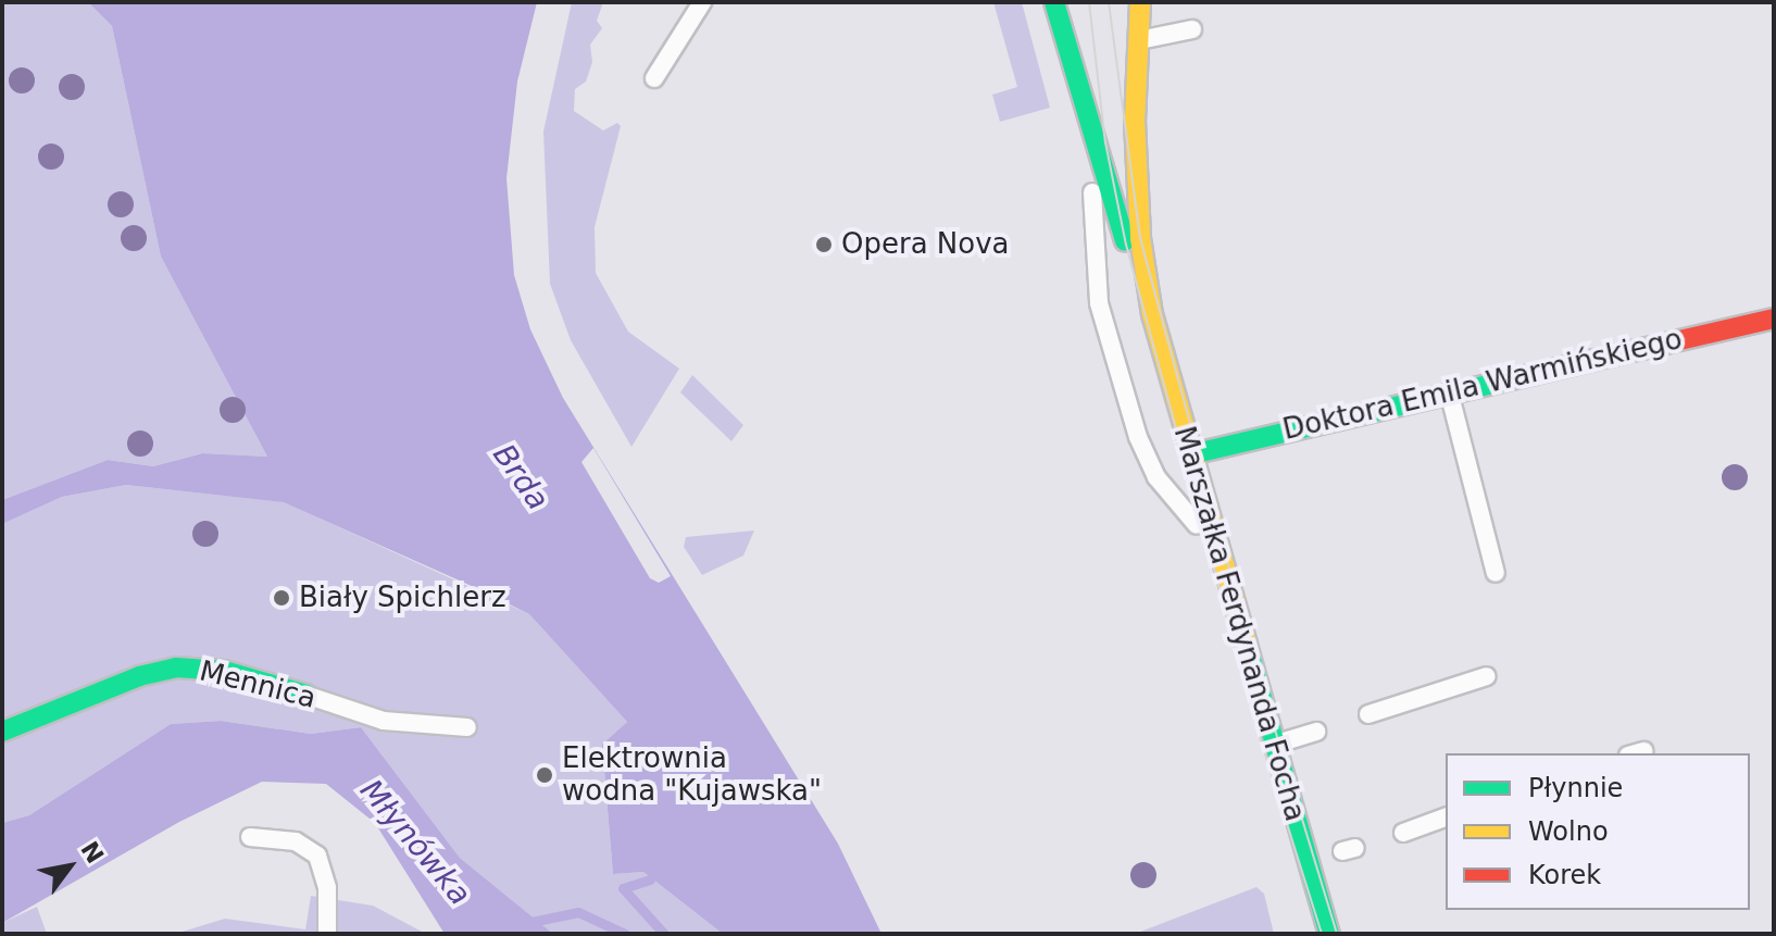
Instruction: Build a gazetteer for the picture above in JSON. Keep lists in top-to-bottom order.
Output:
{
  "streets": {
    "street": ["Doktora Emila Warmińskiego", "Marszałka Ferdynanda Focha", "Mennica"]
  },
  "crossings": [
    ["Doktora Emila Warmińskiego", "Marszałka Ferdynanda Focha"]
  ],
  "water": ["Brda", "Młynówka"],
  "places": ["Opera Nova", "Biały Spichlerz", "Elektrownia wodna \"Kujawska\""],
  "legend": ["Płynnie", "Wolno", "Korek"],
  "north": "top right"
}
